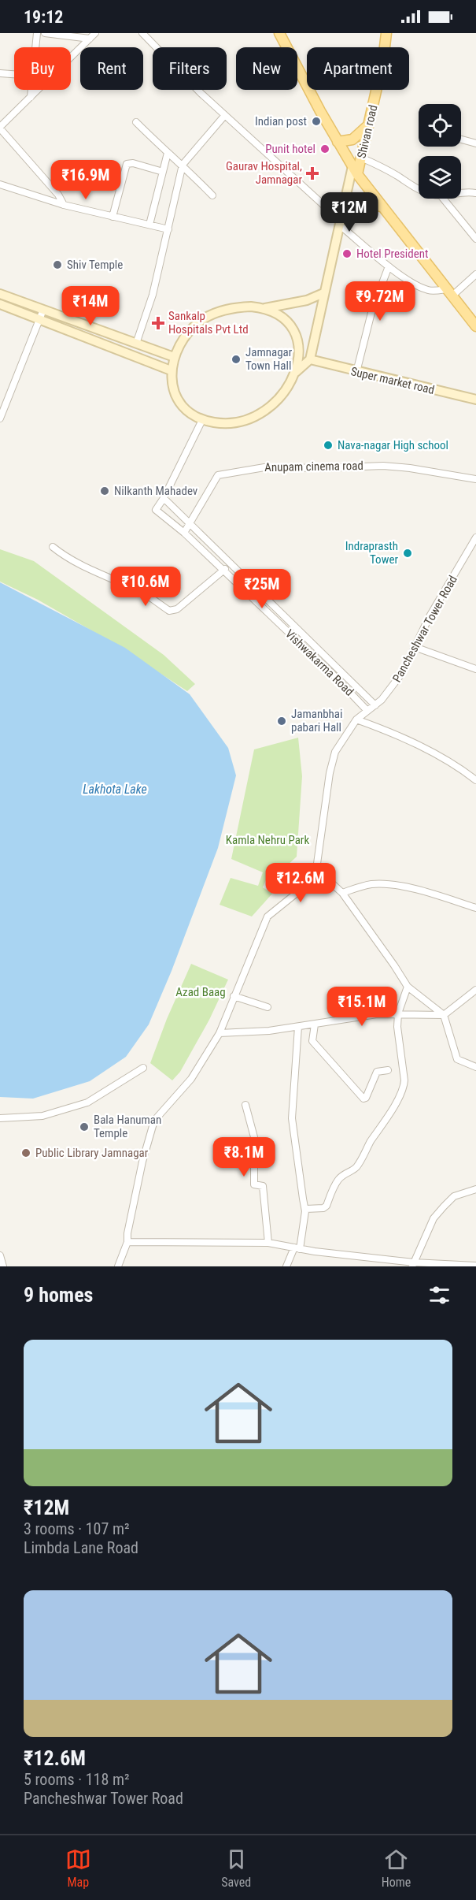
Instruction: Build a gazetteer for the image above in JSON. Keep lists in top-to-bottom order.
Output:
{
  "streets": {
    "main road": ["Shivan road", "Super market road"],
    "street": ["Anupam cinema road", "Pancheshwar Tower Road", "Vishwakarma Road"]
  },
  "crossings": [
    ["Anupam cinema road", "Vishwakarma Road"],
    ["Pancheshwar Tower Road", "Vishwakarma Road"]
  ],
  "water": ["Lakhota Lake"],
  "parks": ["Kamla Nehru Park", "Azad Baag"],
  "places": {
    "other": [
      "Indian post",
      "Punit hotel",
      "Hotel President",
      "Shiv Temple",
      "Jamnagar Town Hall",
      "Nava-nagar High school",
      "Nilkanth Mahadev",
      "Indraprasth Tower",
      "Jamanbhai pabari Hall",
      "Bala Hanuman Temple",
      "Public Library Jamnagar"
    ],
    "health": ["Gaurav Hospital, Jamnagar", "Sankalp Hospitals Pvt Ltd"]
  },
  "page": {
    "status": "19:12",
    "chip": [
      "Buy",
      "Rent",
      "Filters",
      "New",
      "Apartment"
    ],
    "price": [
      "₹16.9M",
      "₹12M",
      "₹9.72M",
      "₹14M",
      "₹10.6M",
      "₹25M",
      "₹12.6M",
      "₹15.1M",
      "₹8.1M"
    ],
    "heading": "9 homes",
    "list": [
      {
        "name": "₹12M",
        "note": "3 rooms · 107 m² · Limbda Lane Road"
      },
      {
        "name": "₹12.6M",
        "note": "5 rooms · 118 m² · Pancheshwar Tower Road"
      }
    ],
    "tabs": ["Map", "Saved", "Home"]
  }
}
